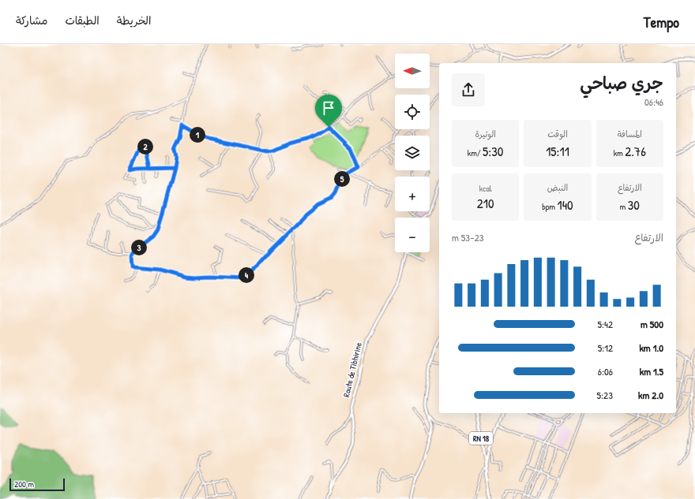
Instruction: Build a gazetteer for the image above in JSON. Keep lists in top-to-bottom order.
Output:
{
  "streets": {
    "main road": ["RN 18"],
    "street": ["Route de Tibhirine"]
  },
  "scale_bar": "200 m",
  "north": "left",
  "page": {
    "header": "Tempo",
    "nav": ["الخريطة", "الطبقات", "مشاركة"],
    "map_buttons": ["+", "−"],
    "heading": ["جري صباحي", "06:46"],
    "stats": [
      ["المسافة", "2.76 km"],
      ["الوقت", "15:11"],
      ["الوتيرة", "5:30 /km"],
      ["الارتفاع", "30 m"],
      ["النبض", "140 bpm"],
      ["kcal", "210"]
    ],
    "pins": [
      "1",
      "2",
      "5",
      "3",
      "4"
    ],
    "chart": ["الارتفاع", "23–53 m"],
    "list": [
      {
        "name": "500 m",
        "note": "5:42"
      },
      {
        "name": "1.0 km",
        "note": "5:12"
      },
      {
        "name": "1.5 km",
        "note": "6:06"
      },
      {
        "name": "2.0 km",
        "note": "5:23"
      }
    ],
    "scale": "200 m"
  }
}
